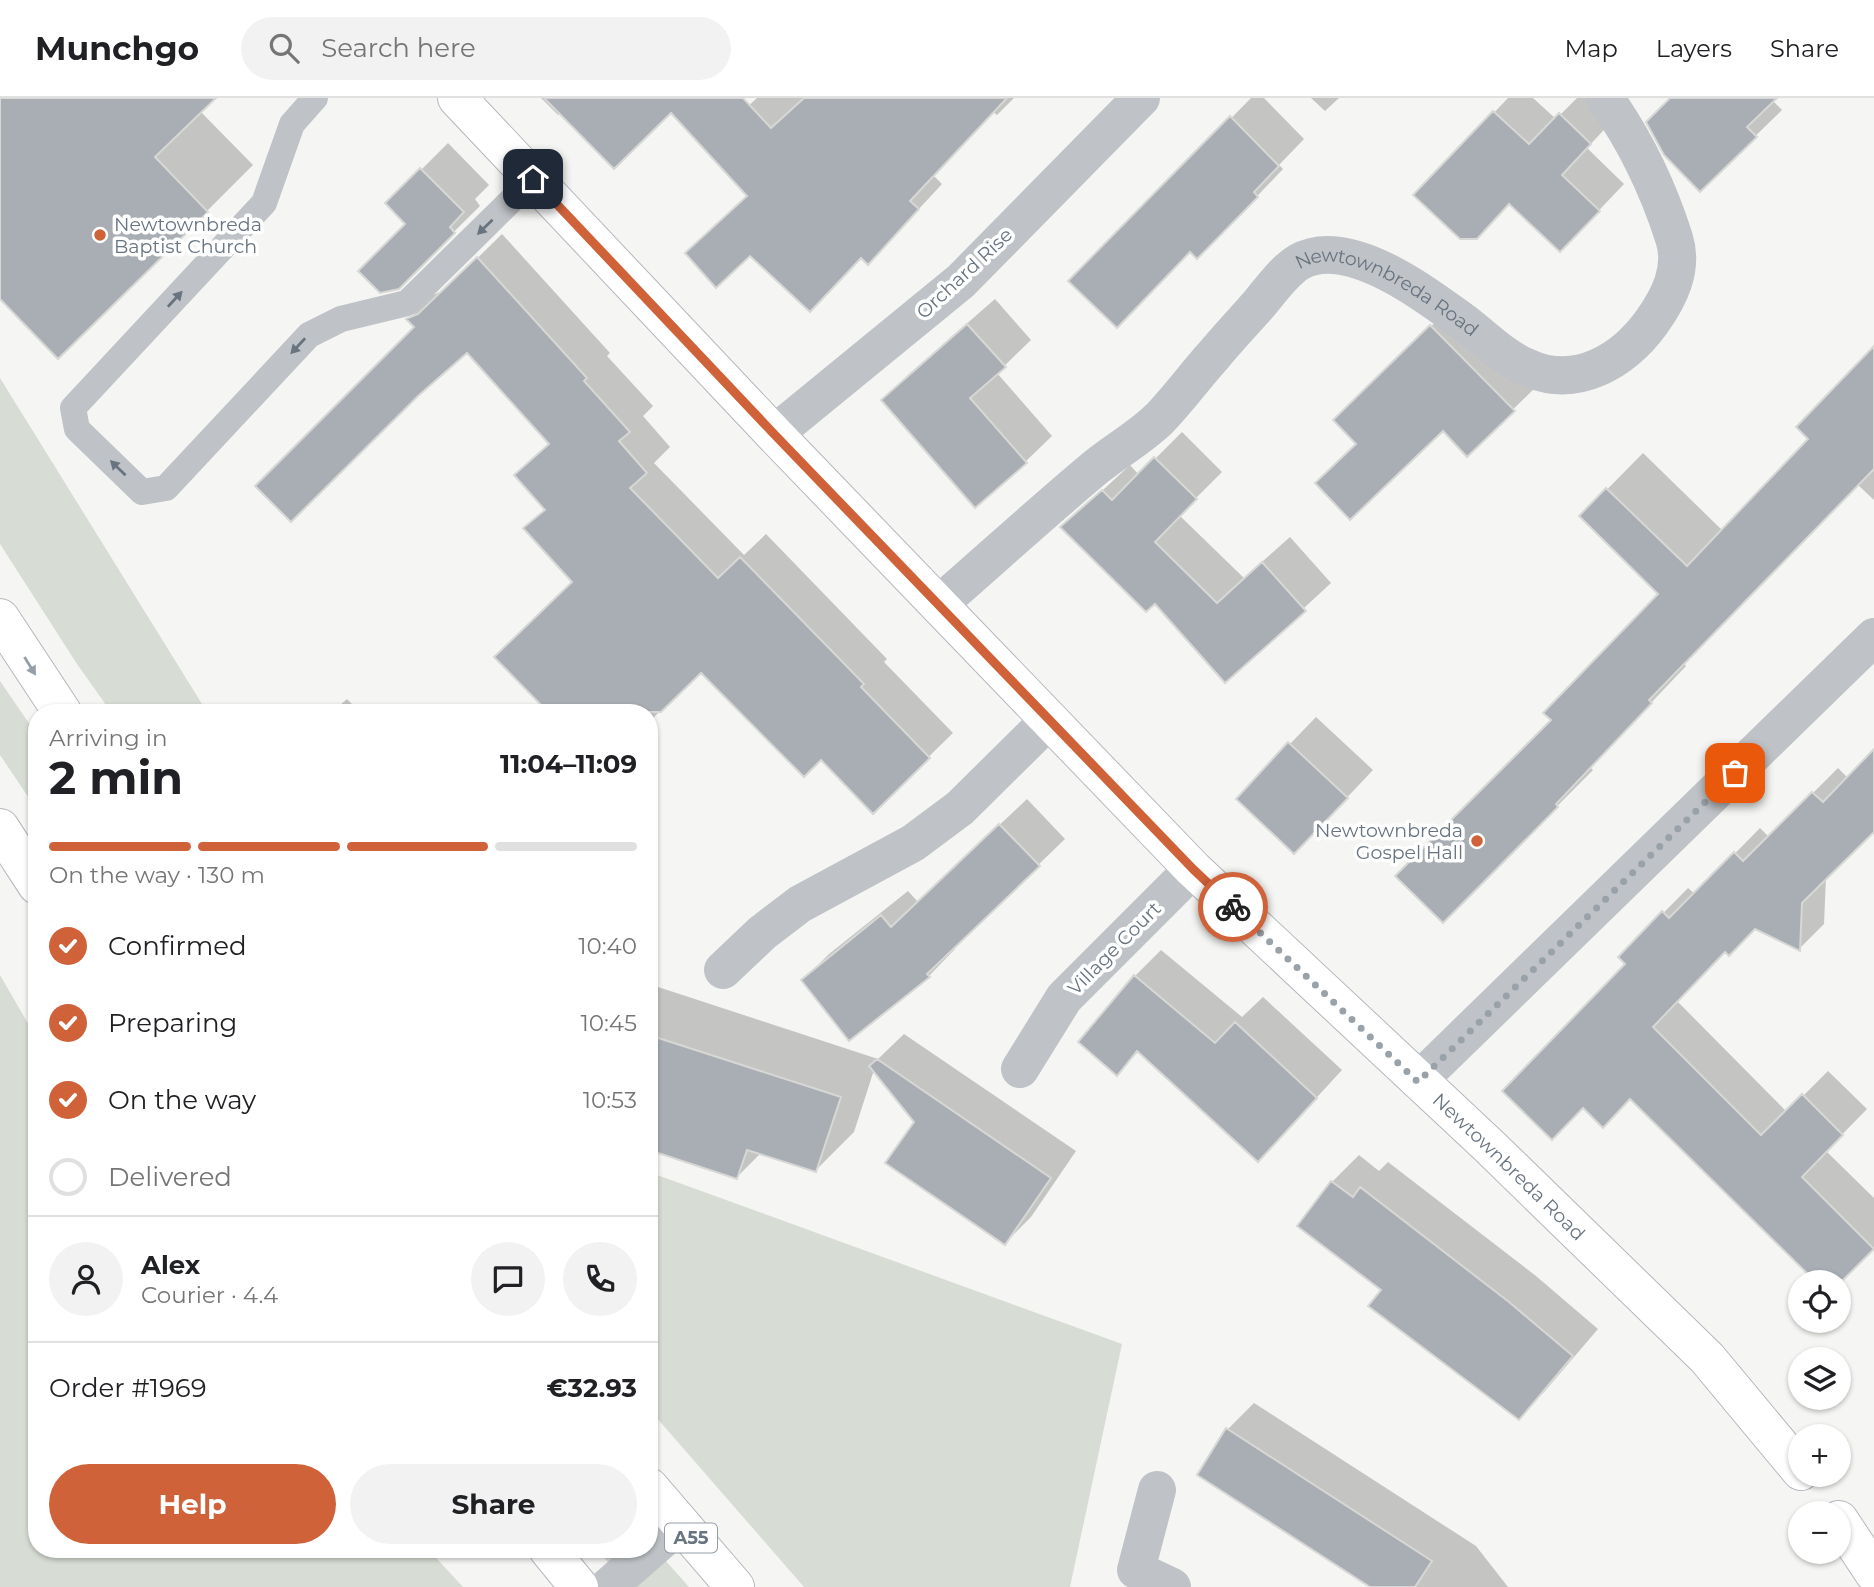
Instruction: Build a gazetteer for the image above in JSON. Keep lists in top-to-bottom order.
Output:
{
  "streets": {
    "main road": ["Newtownbreda Road", "A55"],
    "street": ["Orchard Rise", "Village Court"]
  },
  "crossings": [
    ["Orchard Rise", "Newtownbreda Road"],
    ["Newtownbreda Road", "Village Court"]
  ],
  "places": ["Newtownbreda Baptist Church", "Newtownbreda Gospel Hall"],
  "page": {
    "header": "Munchgo",
    "search": "Search here",
    "nav": ["Map", "Layers", "Share"],
    "heading": ["2 min", "Arriving in", "11:04–11:09"],
    "panel": [
      "Alex",
      "Courier · 4.4",
      "Order #1969",
      "€32.93"
    ],
    "bar": "On the way · 130 m",
    "list": [
      ["Confirmed", "10:40"],
      ["Preparing", "10:45"],
      ["On the way", "10:53"],
      "Delivered"
    ],
    "map_buttons": ["+", "−"],
    "buttons": ["Help", "Share"]
  }
}
